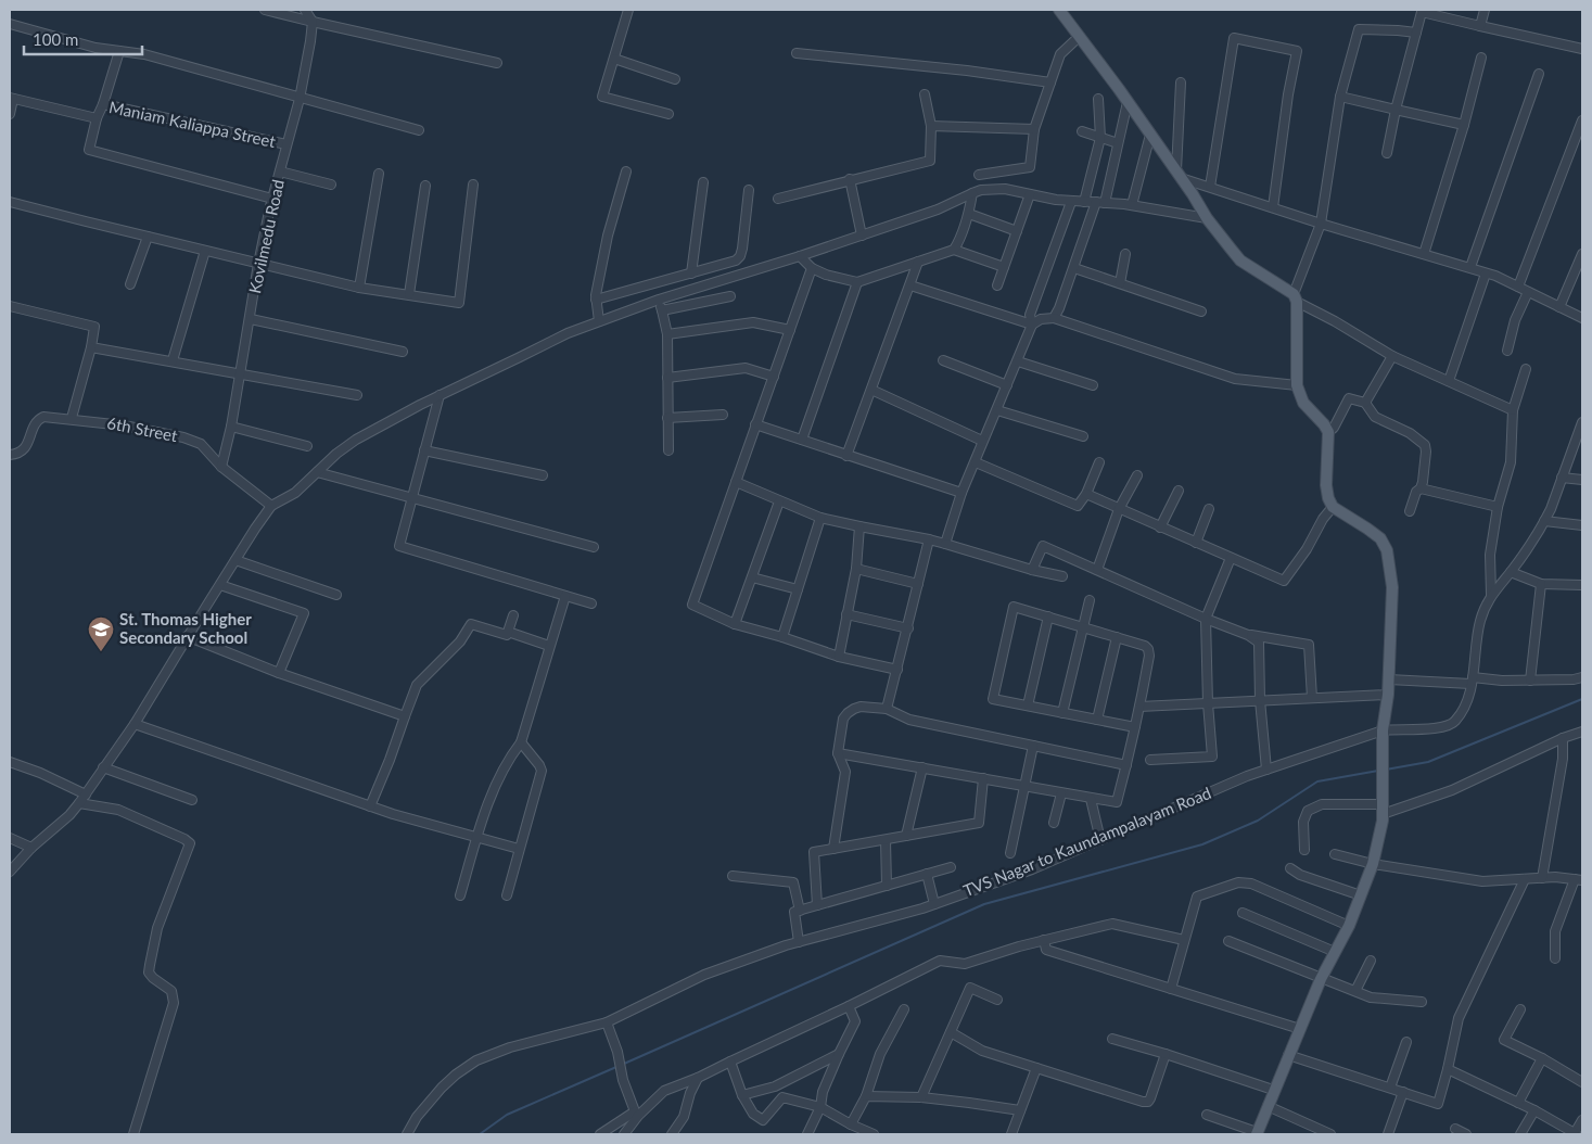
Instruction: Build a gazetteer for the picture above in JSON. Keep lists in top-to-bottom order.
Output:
{
  "streets": {
    "street": [
      "Maniam Kaliappa Street",
      "Kovilmedu Road",
      "6th Street",
      "TVS Nagar to Kaundampalayam Road"
    ]
  },
  "crossings": [
    ["Maniam Kaliappa Street", "Kovilmedu Road"],
    ["Kovilmedu Road", "6th Street"]
  ],
  "places": {
    "school or university": ["St. Thomas Higher Secondary School"]
  },
  "scale_bar": "100 m"
}
